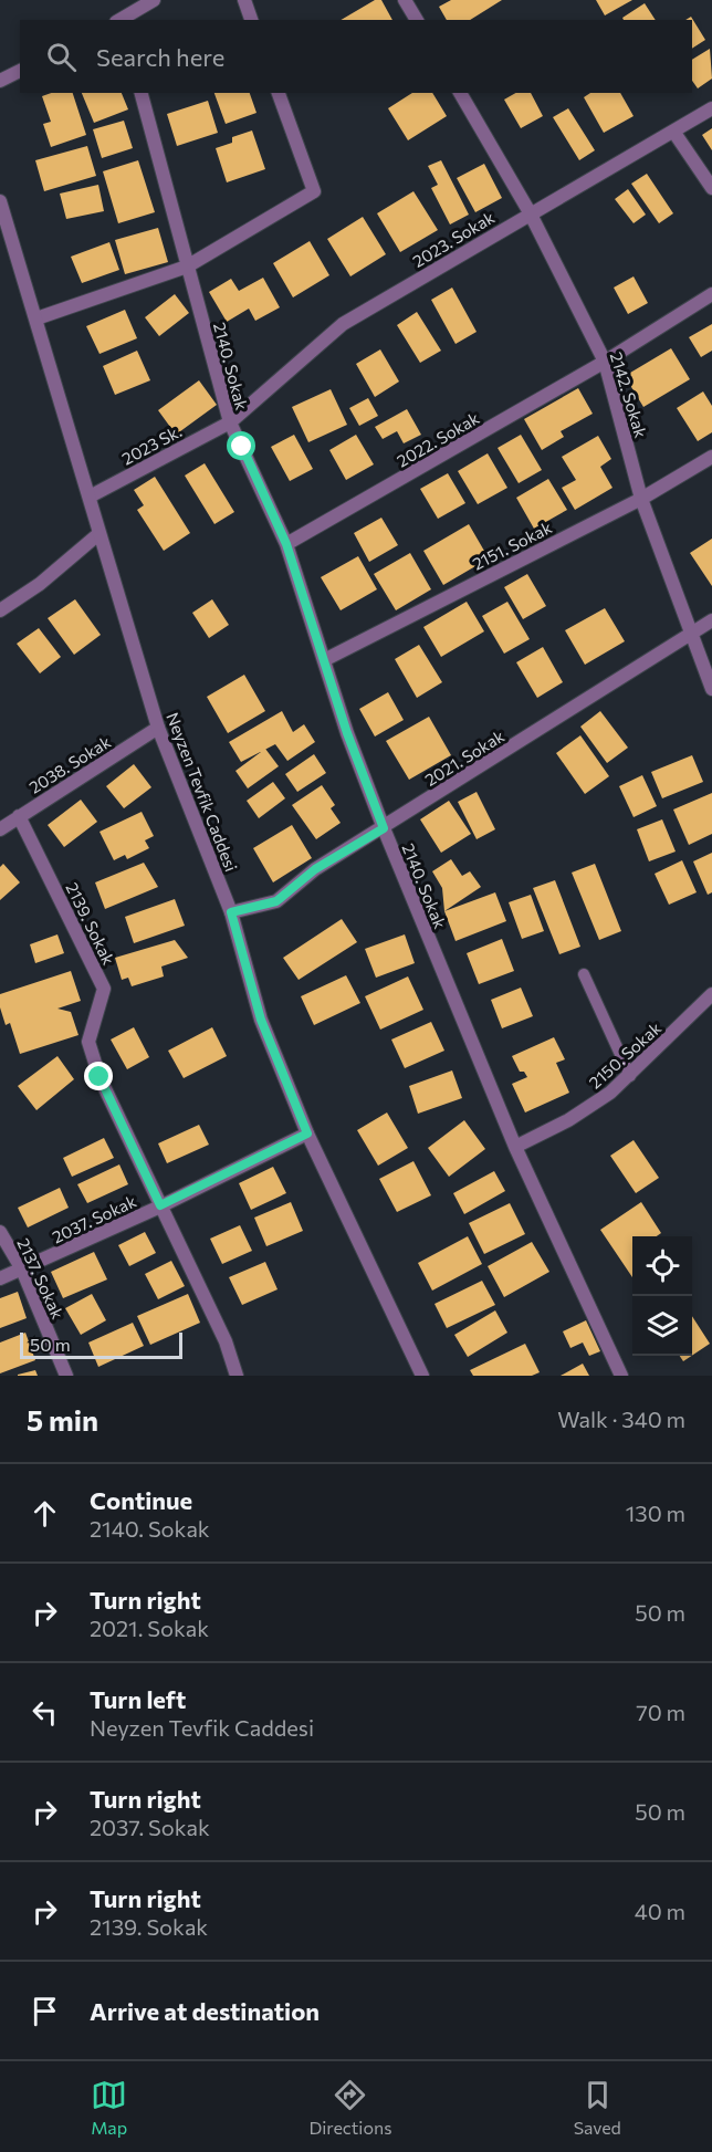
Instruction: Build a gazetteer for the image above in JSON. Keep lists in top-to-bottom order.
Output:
{
  "streets": {
    "street": [
      "2023. Sokak",
      "2140. Sokak",
      "2142. Sokak",
      "2022. Sokak",
      "2023 Sk.",
      "2151. Sokak",
      "2021. Sokak",
      "2038. Sokak",
      "Neyzen Tevfik Caddesi",
      "2139. Sokak",
      "2150. Sokak",
      "2037. Sokak",
      "2137. Sokak"
    ]
  },
  "crossings": [
    ["2023. Sokak", "2140. Sokak"],
    ["2023. Sokak", "2142. Sokak"],
    ["2023. Sokak", "2023 Sk."],
    ["2140. Sokak", "2022. Sokak"],
    ["2140. Sokak", "2023 Sk."],
    ["2140. Sokak", "2151. Sokak"],
    ["2140. Sokak", "2021. Sokak"],
    ["2140. Sokak", "2150. Sokak"],
    ["2142. Sokak", "2022. Sokak"],
    ["2142. Sokak", "2151. Sokak"],
    ["2142. Sokak", "2021. Sokak"],
    ["2023 Sk.", "Neyzen Tevfik Caddesi"],
    ["2021. Sokak", "Neyzen Tevfik Caddesi"],
    ["2038. Sokak", "Neyzen Tevfik Caddesi"],
    ["2038. Sokak", "2139. Sokak"],
    ["Neyzen Tevfik Caddesi", "2037. Sokak"],
    ["2139. Sokak", "2037. Sokak"],
    ["2037. Sokak", "2137. Sokak"]
  ],
  "scale_bar": "50 m",
  "page": {
    "search": "Search here",
    "scale": "50 m",
    "heading": ["5 min", "Walk · 340 m"],
    "list": [
      ["Continue", "2140. Sokak", "130 m"],
      ["Turn right", "2021. Sokak", "50 m"],
      ["Turn left", "Neyzen Tevfik Caddesi", "70 m"],
      ["Turn right", "2037. Sokak", "50 m"],
      ["Turn right", "2139. Sokak", "40 m"],
      "Arrive at destination"
    ],
    "nav": ["Map", "Directions", "Saved"]
  }
}
